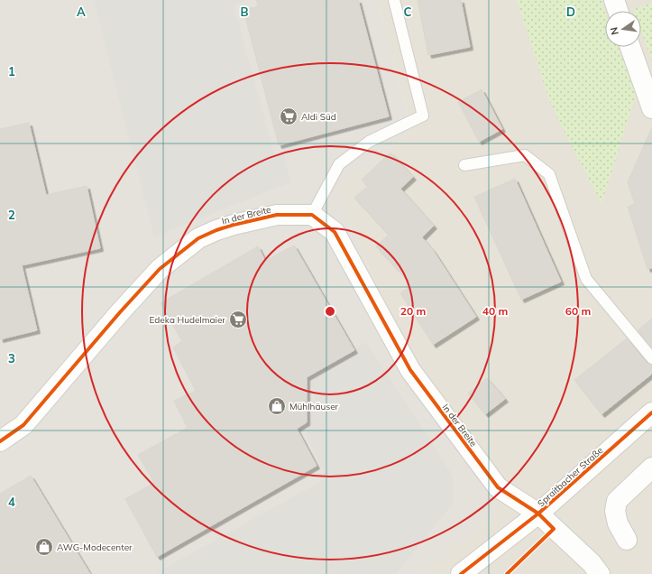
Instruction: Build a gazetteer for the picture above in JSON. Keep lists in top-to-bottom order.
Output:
{
  "streets": {
    "street": ["In der Breite", "Spraitbacher Straße"]
  },
  "crossings": [
    ["In der Breite", "Spraitbacher Straße"]
  ],
  "places": {
    "supermarket": ["Aldi Süd", "Edeka Hudelmaier"],
    "shop": ["Mühlhäuser", "AWG-Modecenter"]
  },
  "north": "left",
  "grid": {
    "columns": [
      "A",
      "B",
      "C",
      "D"
    ],
    "rows": [
      "1",
      "2",
      "3",
      "4"
    ]
  },
  "rings": ["20 m", "40 m", "60 m"]
}
